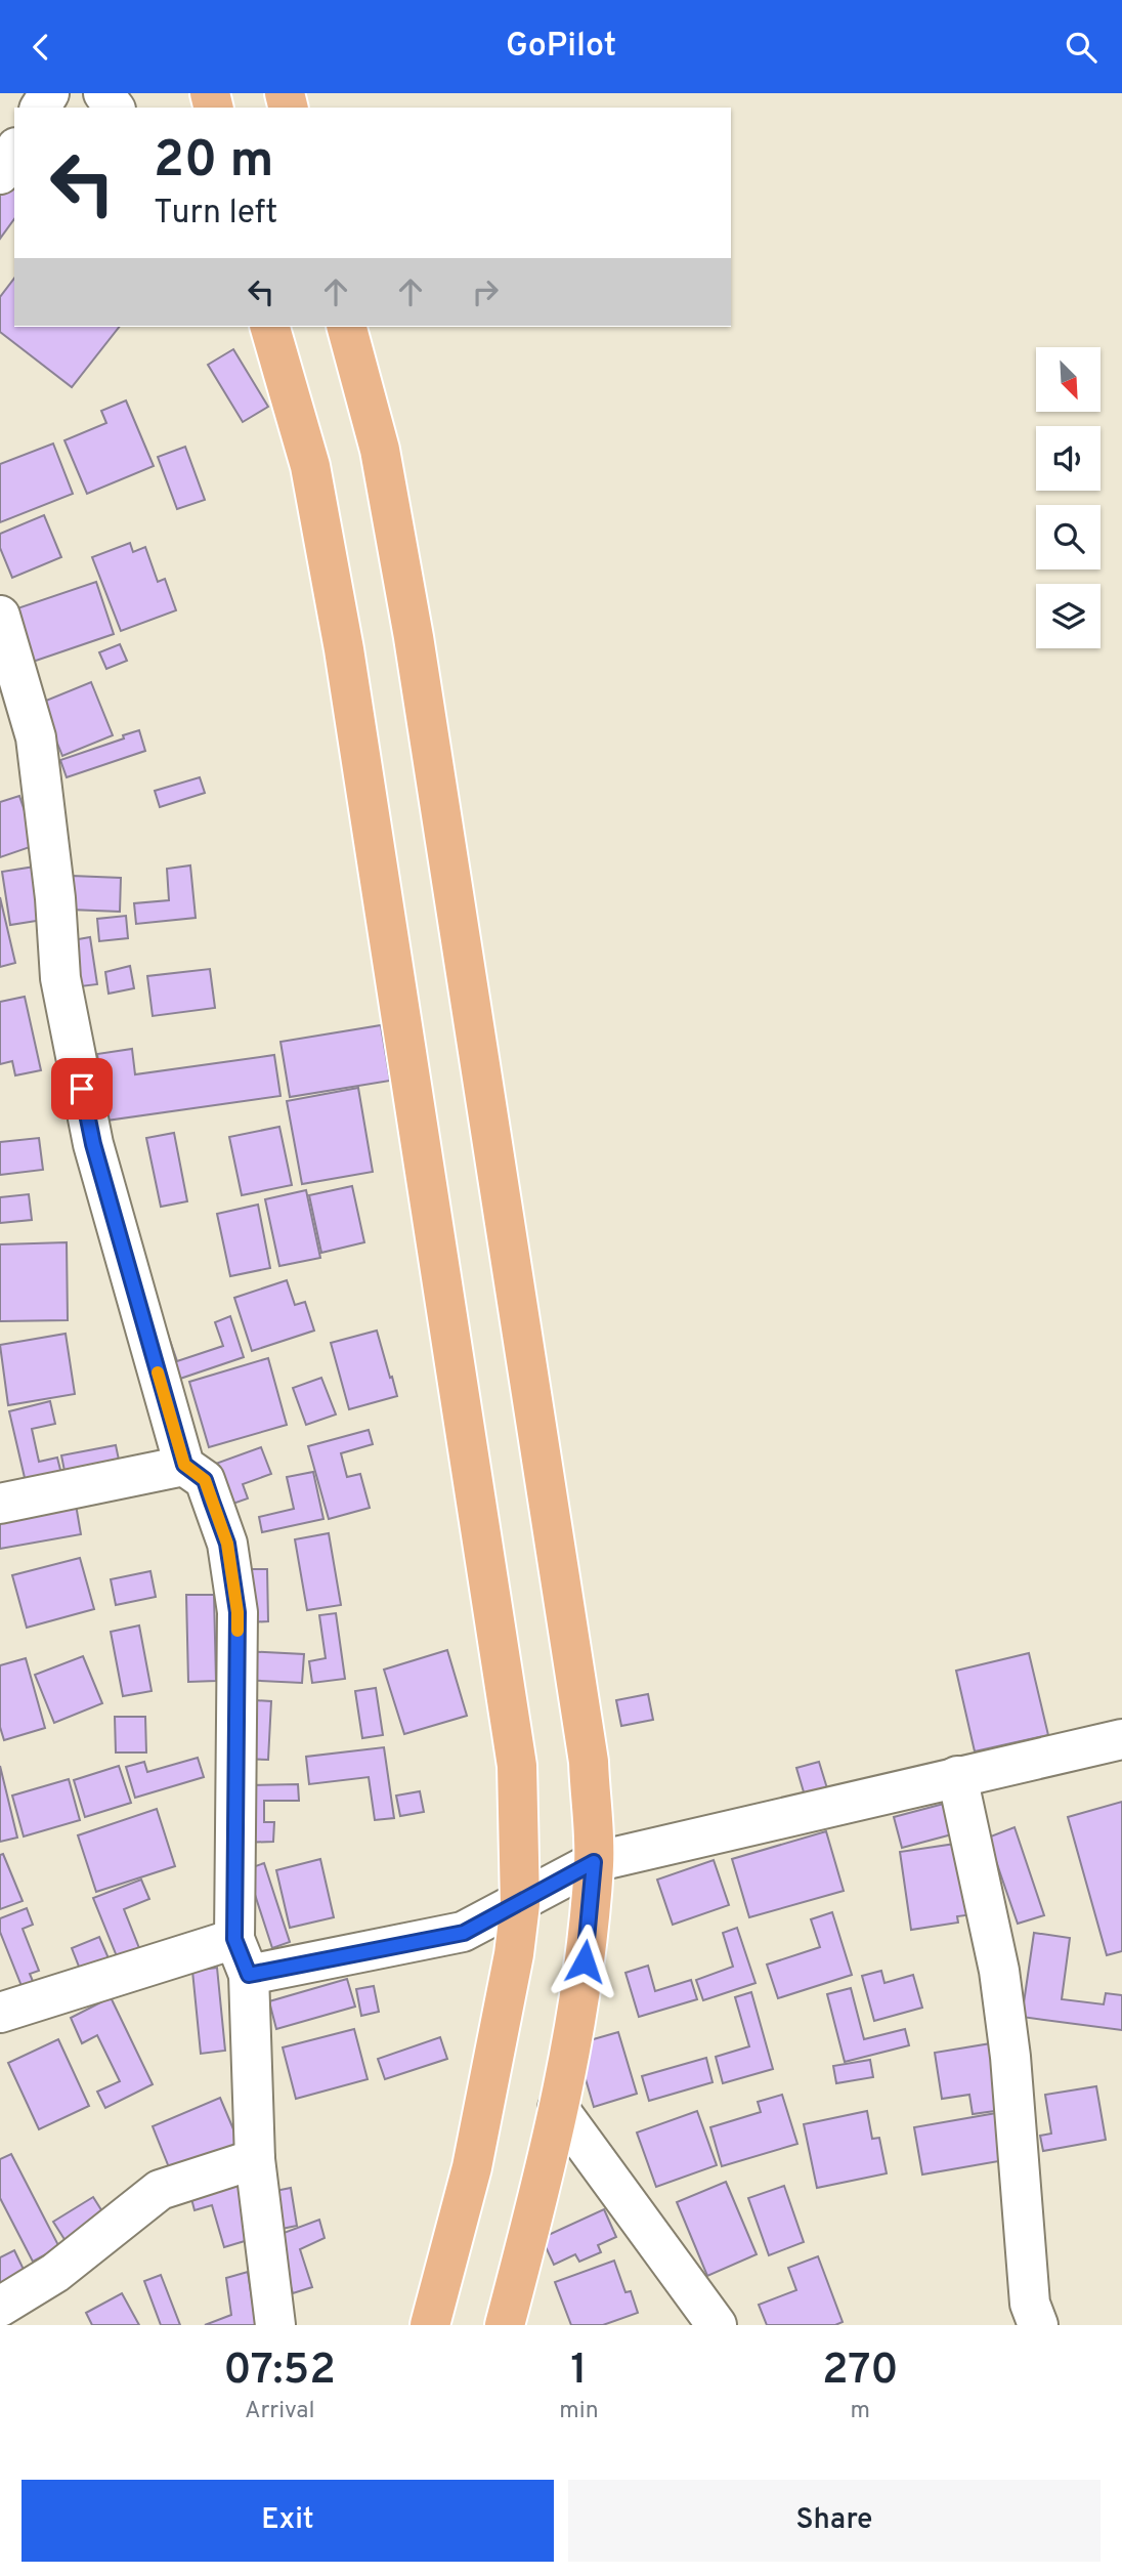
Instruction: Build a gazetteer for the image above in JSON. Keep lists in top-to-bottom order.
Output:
{
  "north": "bottom right",
  "page": {
    "header": "GoPilot",
    "turn": ["20 m", "Turn left"],
    "eta": [
      "07:52",
      "Arrival",
      "1",
      "min",
      "270",
      "m"
    ],
    "buttons": ["Exit", "Share"]
  }
}
